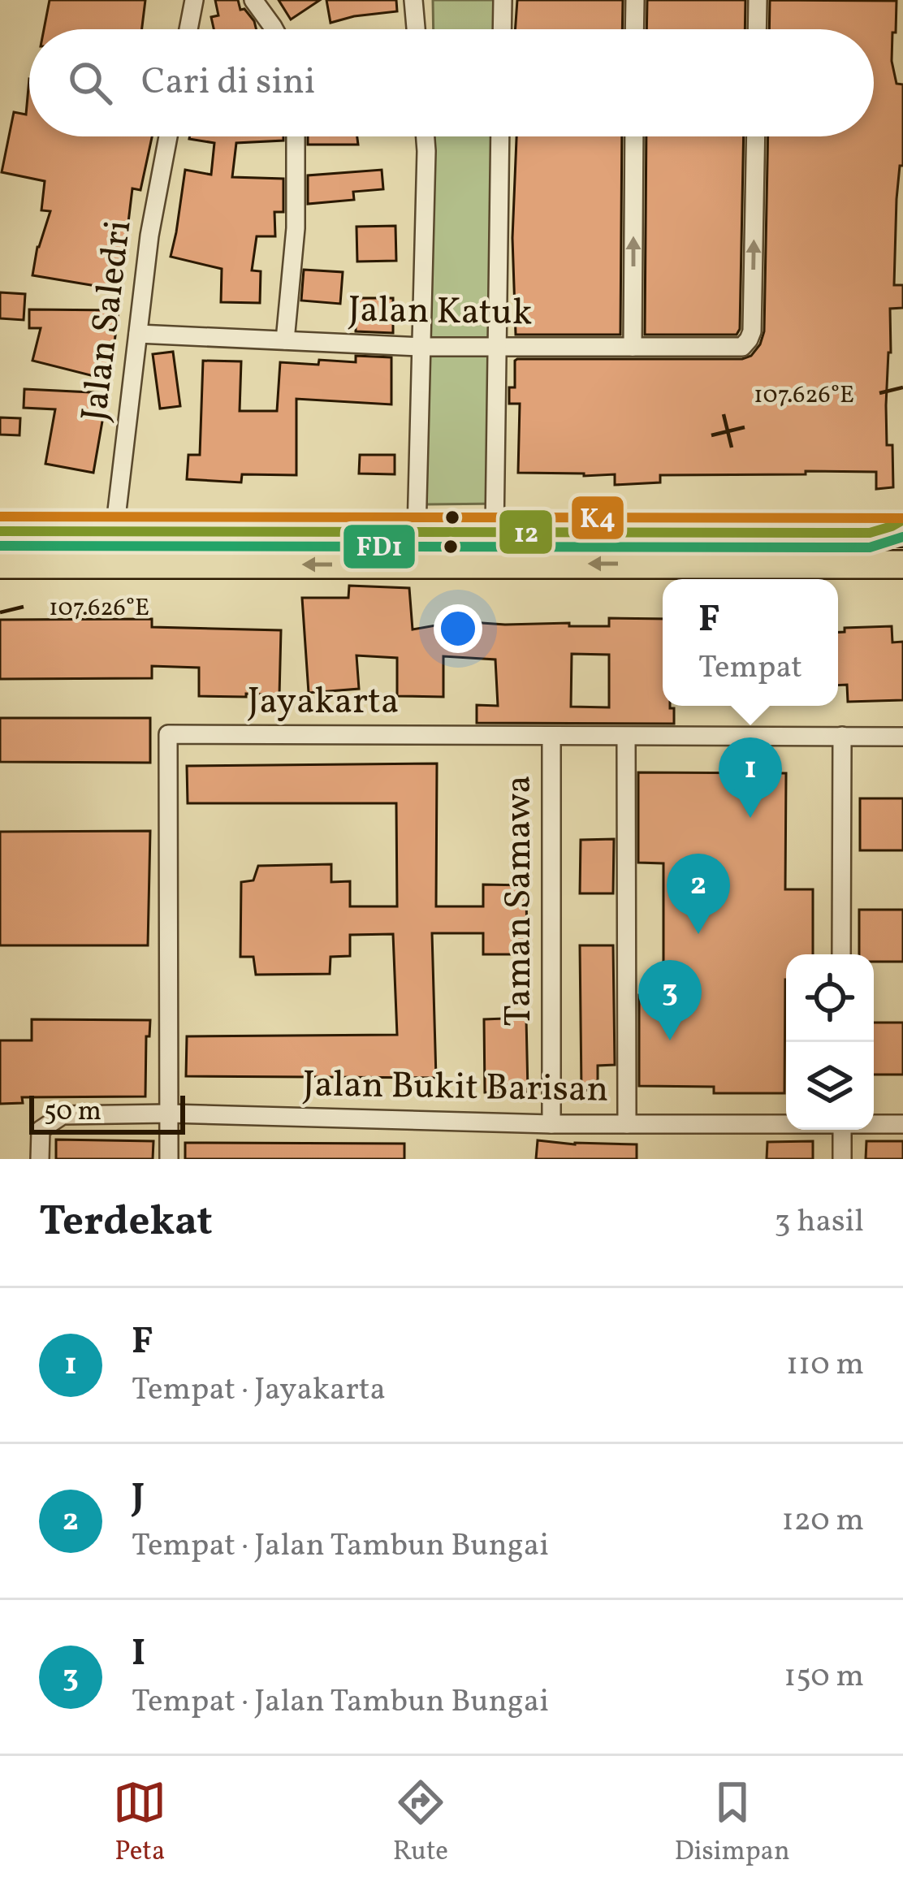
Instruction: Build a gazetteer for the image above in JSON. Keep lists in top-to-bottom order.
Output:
{
  "streets": {
    "street": [
      "Jalan Katuk",
      "Jalan Saledri",
      "Jayakarta",
      "Taman Samawa",
      "Jalan Bukit Barisan"
    ]
  },
  "crossings": [
    ["Jalan Katuk", "Jalan Saledri"],
    ["Jayakarta", "Taman Samawa"],
    ["Jayakarta", "Jalan Bukit Barisan"],
    ["Taman Samawa", "Jalan Bukit Barisan"]
  ],
  "lines": ["transit line K4", "transit line 12", "transit line FD1"],
  "scale_bar": "50 m",
  "page": {
    "search": "Cari di sini",
    "popup": ["F", "Tempat"],
    "pins": ["1", "2", "3"],
    "scale": "50 m",
    "heading": ["Terdekat", "3 hasil"],
    "list": [
      {
        "mark": "1",
        "name": "F",
        "note": "Tempat · Jayakarta",
        "value": "110 m"
      },
      {
        "mark": "2",
        "name": "J",
        "note": "Tempat · Jalan Tambun Bungai",
        "value": "120 m"
      },
      {
        "mark": "3",
        "name": "I",
        "note": "Tempat · Jalan Tambun Bungai",
        "value": "150 m"
      }
    ],
    "nav": ["Peta", "Rute", "Disimpan"]
  },
  "coordinates": ["107.626°E"]
}
